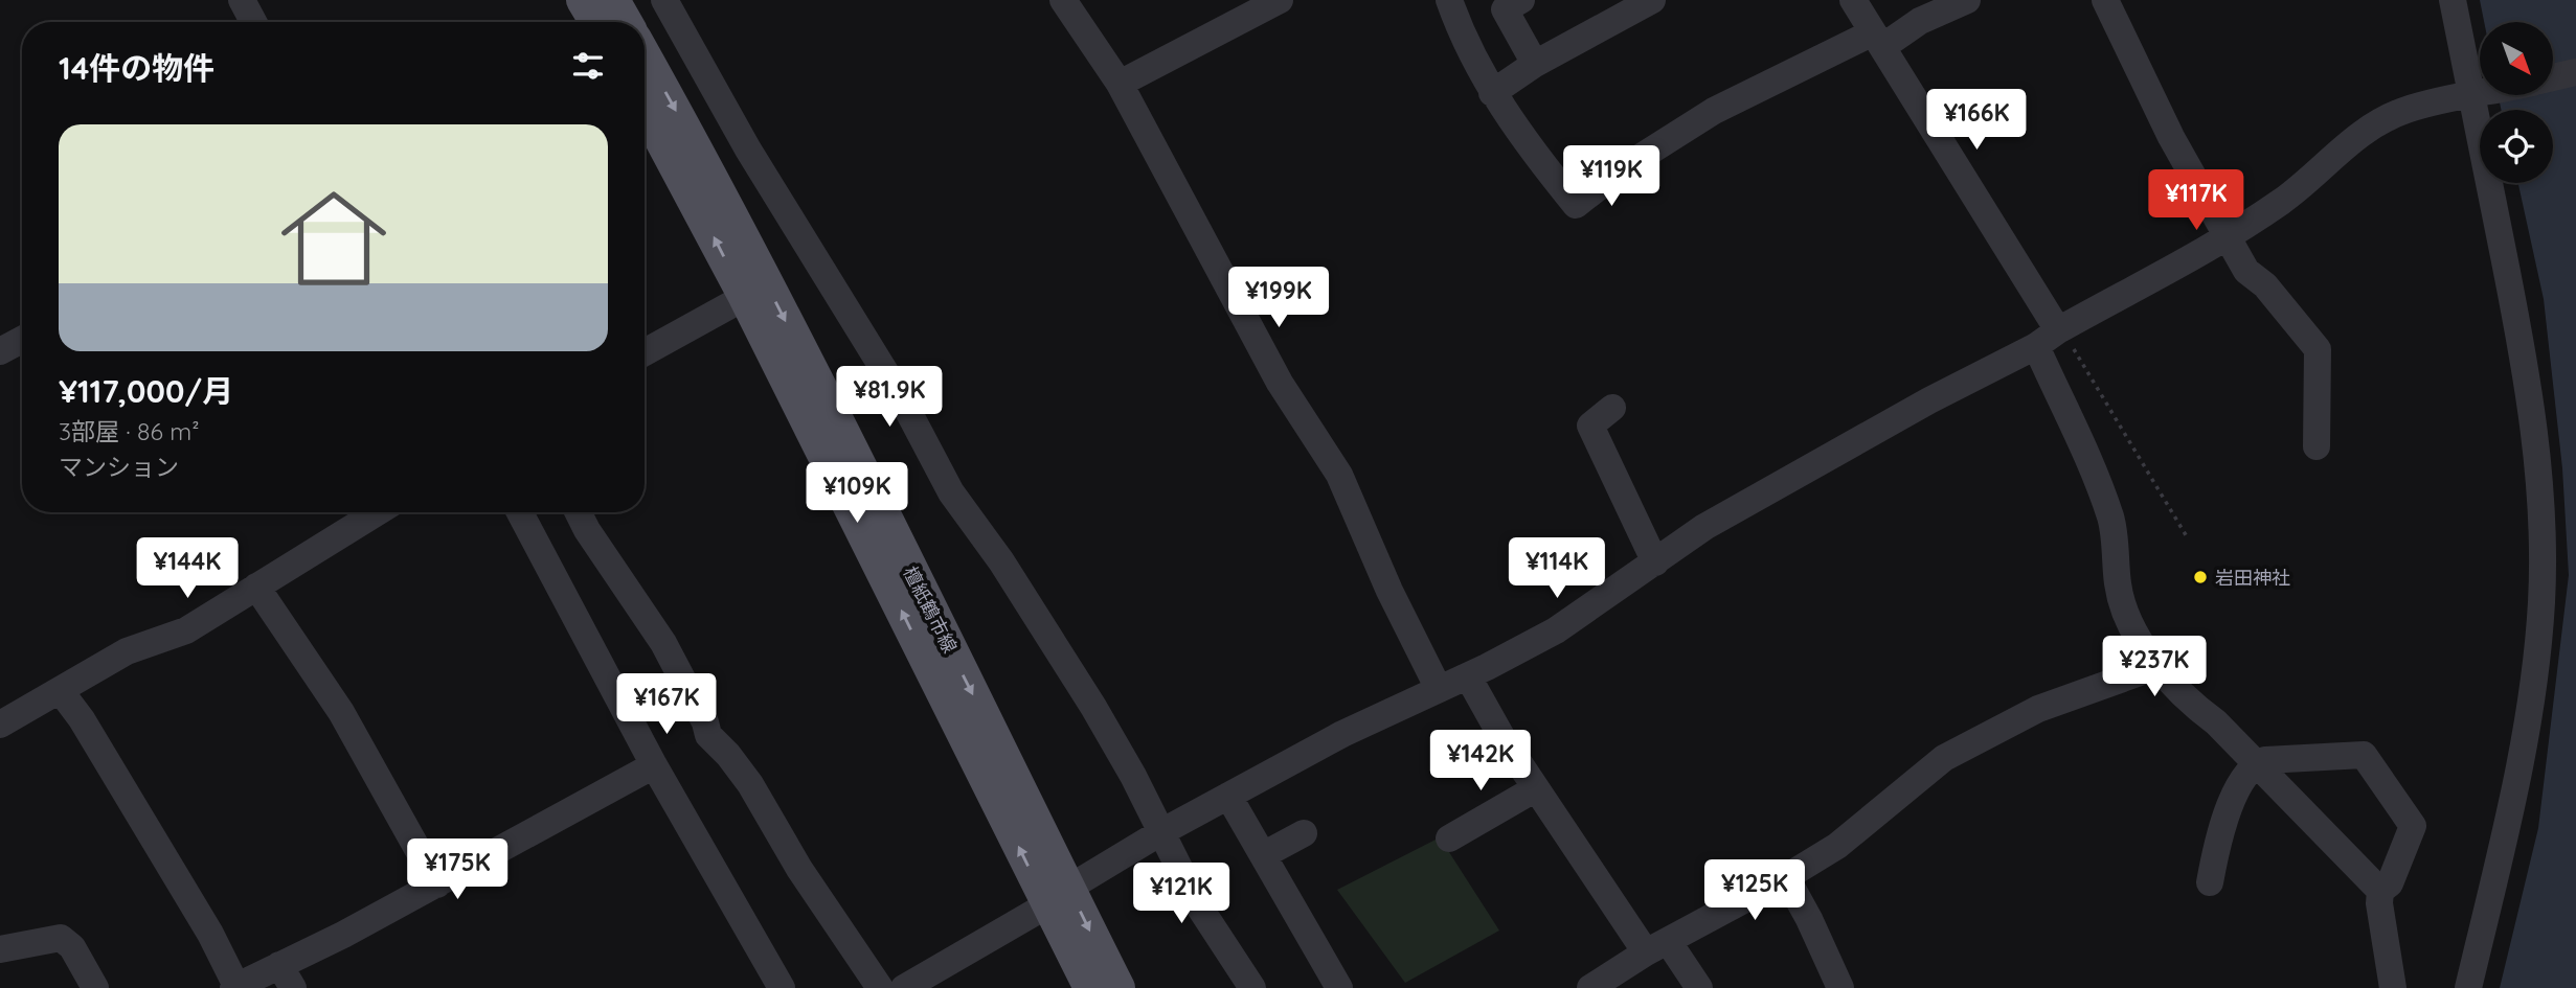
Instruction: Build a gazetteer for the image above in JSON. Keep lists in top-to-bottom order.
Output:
{
  "streets": {
    "main road": ["檀紙鶴市線"]
  },
  "places": ["岩田神社"],
  "north": "bottom right",
  "page": {
    "heading": "14件の物件",
    "price": [
      "¥166K",
      "¥119K",
      "¥117K",
      "¥199K",
      "¥81.9K",
      "¥109K",
      "¥144K",
      "¥114K",
      "¥237K",
      "¥167K",
      "¥142K",
      "¥175K",
      "¥125K",
      "¥121K"
    ],
    "list": [
      {
        "name": "¥117,000/月",
        "note": "3部屋 · 86 m² · マンション"
      }
    ]
  }
}
